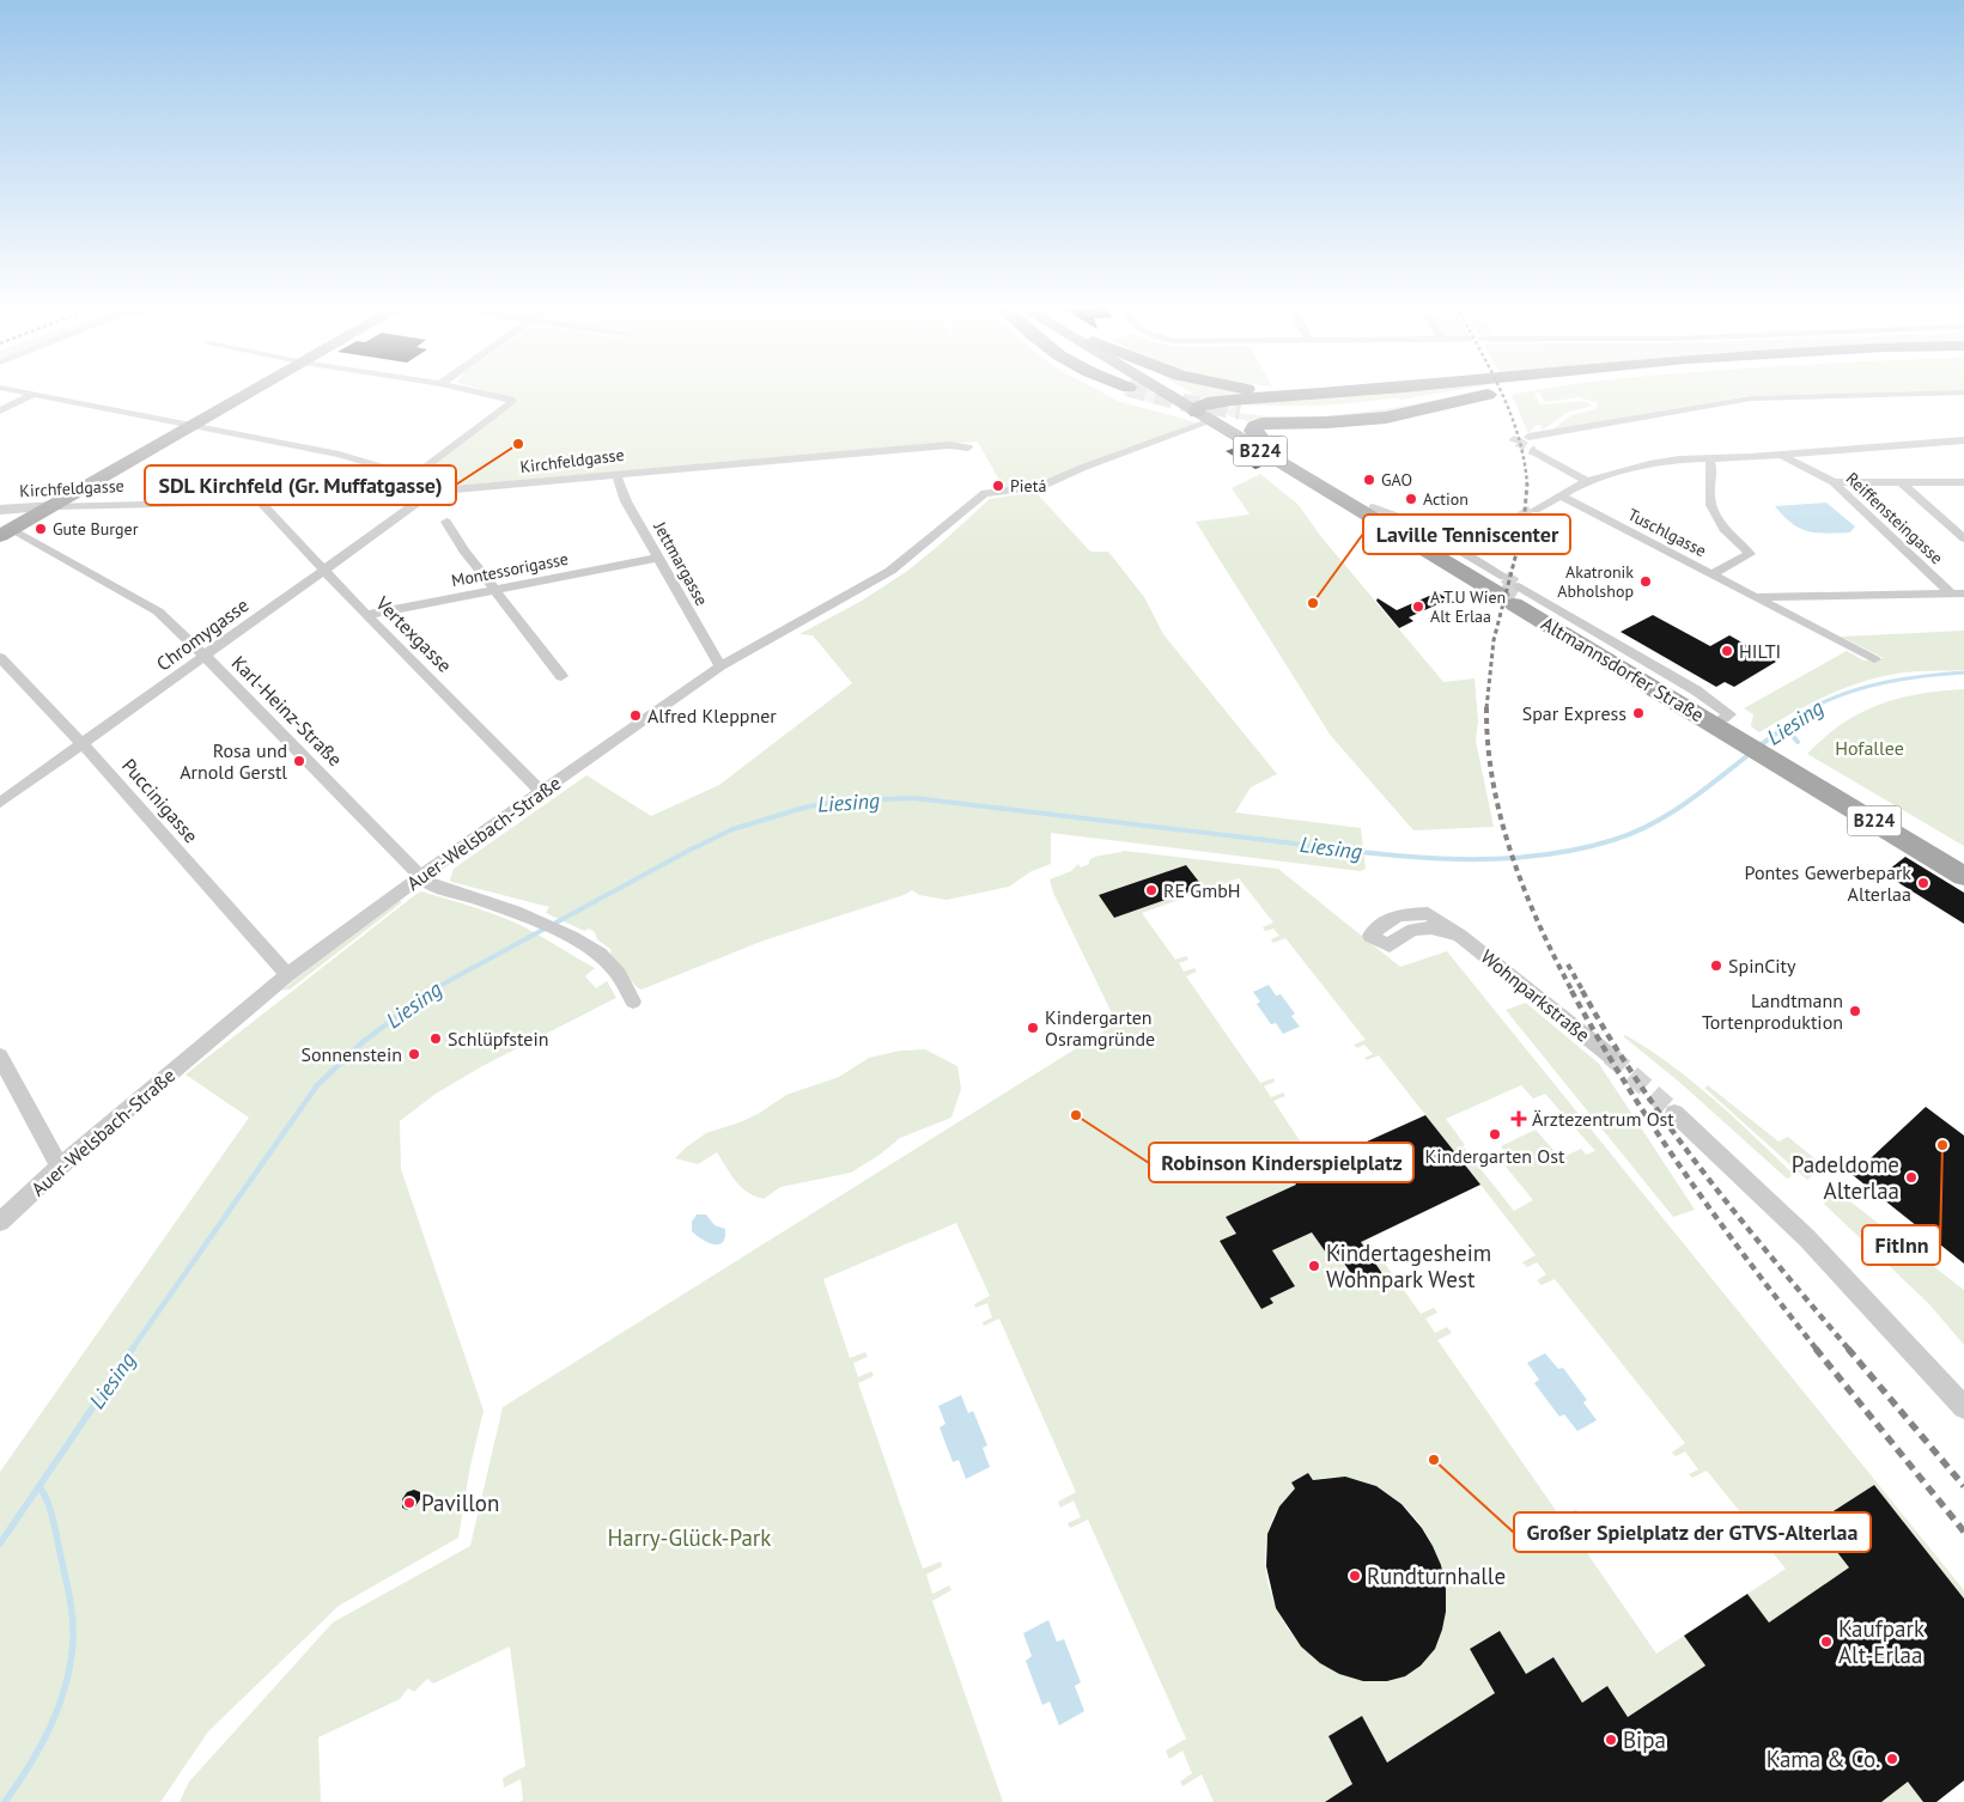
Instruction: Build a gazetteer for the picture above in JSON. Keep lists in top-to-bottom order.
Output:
{
  "streets": {
    "main road": ["B224", "Altmannsdorfer Straße"],
    "street": [
      "Kirchfeldgasse",
      "Reiffensteingasse",
      "Tuschlgasse",
      "Jettmargasse",
      "Montessorigasse",
      "Chromygasse",
      "Vertexgasse",
      "Karl-Heinz-Straße",
      "Puccinigasse",
      "Auer-Welsbach-Straße",
      "Wohnparkstraße"
    ]
  },
  "crossings": [
    ["B224", "Altmannsdorfer Straße"],
    ["Kirchfeldgasse", "Jettmargasse"],
    ["Kirchfeldgasse", "Chromygasse"],
    ["Kirchfeldgasse", "Vertexgasse"],
    ["Reiffensteingasse", "Tuschlgasse"],
    ["Jettmargasse", "Montessorigasse"],
    ["Jettmargasse", "Auer-Welsbach-Straße"],
    ["Montessorigasse", "Vertexgasse"],
    ["Chromygasse", "Vertexgasse"],
    ["Chromygasse", "Karl-Heinz-Straße"],
    ["Chromygasse", "Puccinigasse"],
    ["Vertexgasse", "Auer-Welsbach-Straße"],
    ["Altmannsdorfer Straße", "Auer-Welsbach-Straße"],
    ["Karl-Heinz-Straße", "Auer-Welsbach-Straße"],
    ["Puccinigasse", "Auer-Welsbach-Straße"]
  ],
  "water": ["Liesing"],
  "parks": ["Hofallee", "Harry-Glück-Park"],
  "places": {
    "other": [
      "SDL Kirchfeld (Gr. Muffatgasse)",
      "GAO",
      "Pietá",
      "Action",
      "Gute Burger",
      "Akatronik Abholshop",
      "Laville Tenniscenter",
      "A.T.U Wien Alt Erlaa",
      "HILTI",
      "Spar Express",
      "Alfred Kleppner",
      "Rosa und Arnold Gerstl",
      "Pontes Gewerbepark Alterlaa",
      "RE GmbH",
      "SpinCity",
      "Landtmann Tortenproduktion",
      "Kindergarten Osramgründe",
      "Schlüpfstein",
      "Sonnenstein",
      "Robinson Kinderspielplatz",
      "Kindergarten Ost",
      "FitInn",
      "Padeldome Alterlaa",
      "Kindertagesheim Wohnpark West",
      "Großer Spielplatz der GTVS-Alterlaa",
      "Pavillon",
      "Rundturnhalle",
      "Kaufpark Alt-Erlaa",
      "Bipa",
      "Kama & Co."
    ],
    "health": ["Ärztezentrum Ost"]
  }
}
